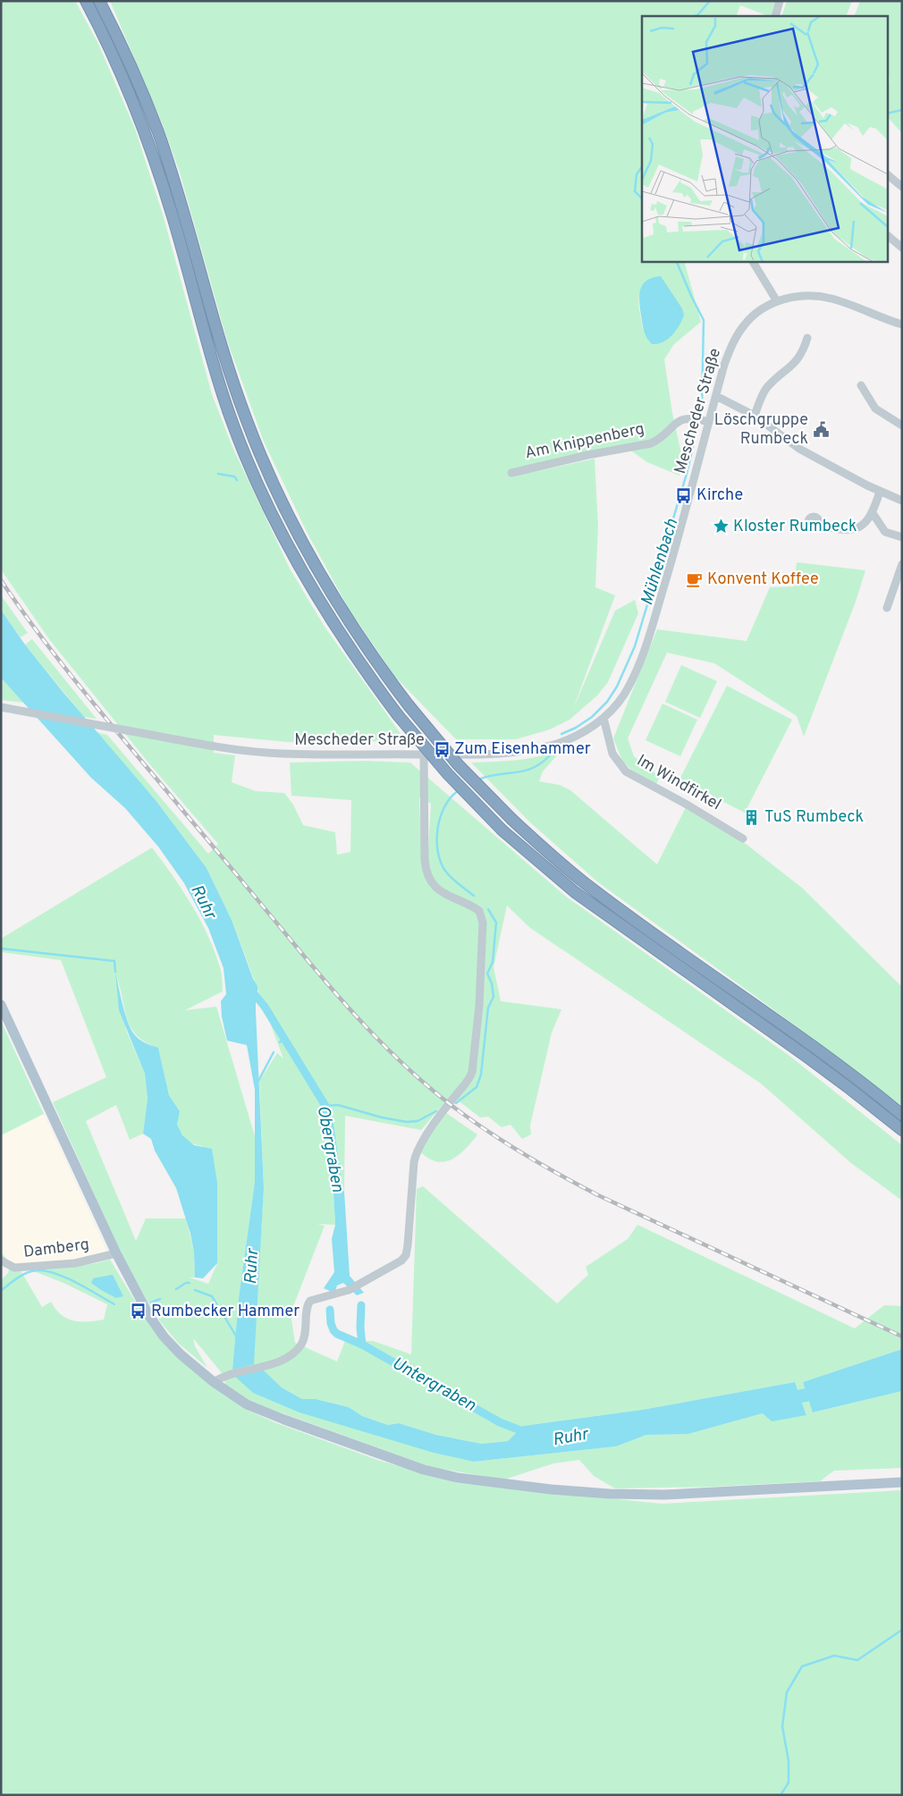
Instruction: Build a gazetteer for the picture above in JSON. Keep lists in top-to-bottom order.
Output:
{
  "streets": {
    "street": [
      "Mescheder Straße",
      "Am Knippenberg",
      "Im Windfirkel",
      "Damberg"
    ]
  },
  "crossings": [
    ["Mescheder Straße", "Am Knippenberg"],
    ["Mescheder Straße", "Im Windfirkel"]
  ],
  "water": [
    "Mühlenbach",
    "Ruhr",
    "Obergraben",
    "Untergraben"
  ],
  "places": {
    "public building": ["Löschgruppe Rumbeck"],
    "bus stop": ["Kirche", "Zum Eisenhammer", "Rumbecker Hammer"],
    "place": ["Kloster Rumbeck"],
    "cafe": ["Konvent Koffee"],
    "building": ["TuS Rumbeck"]
  }
}
